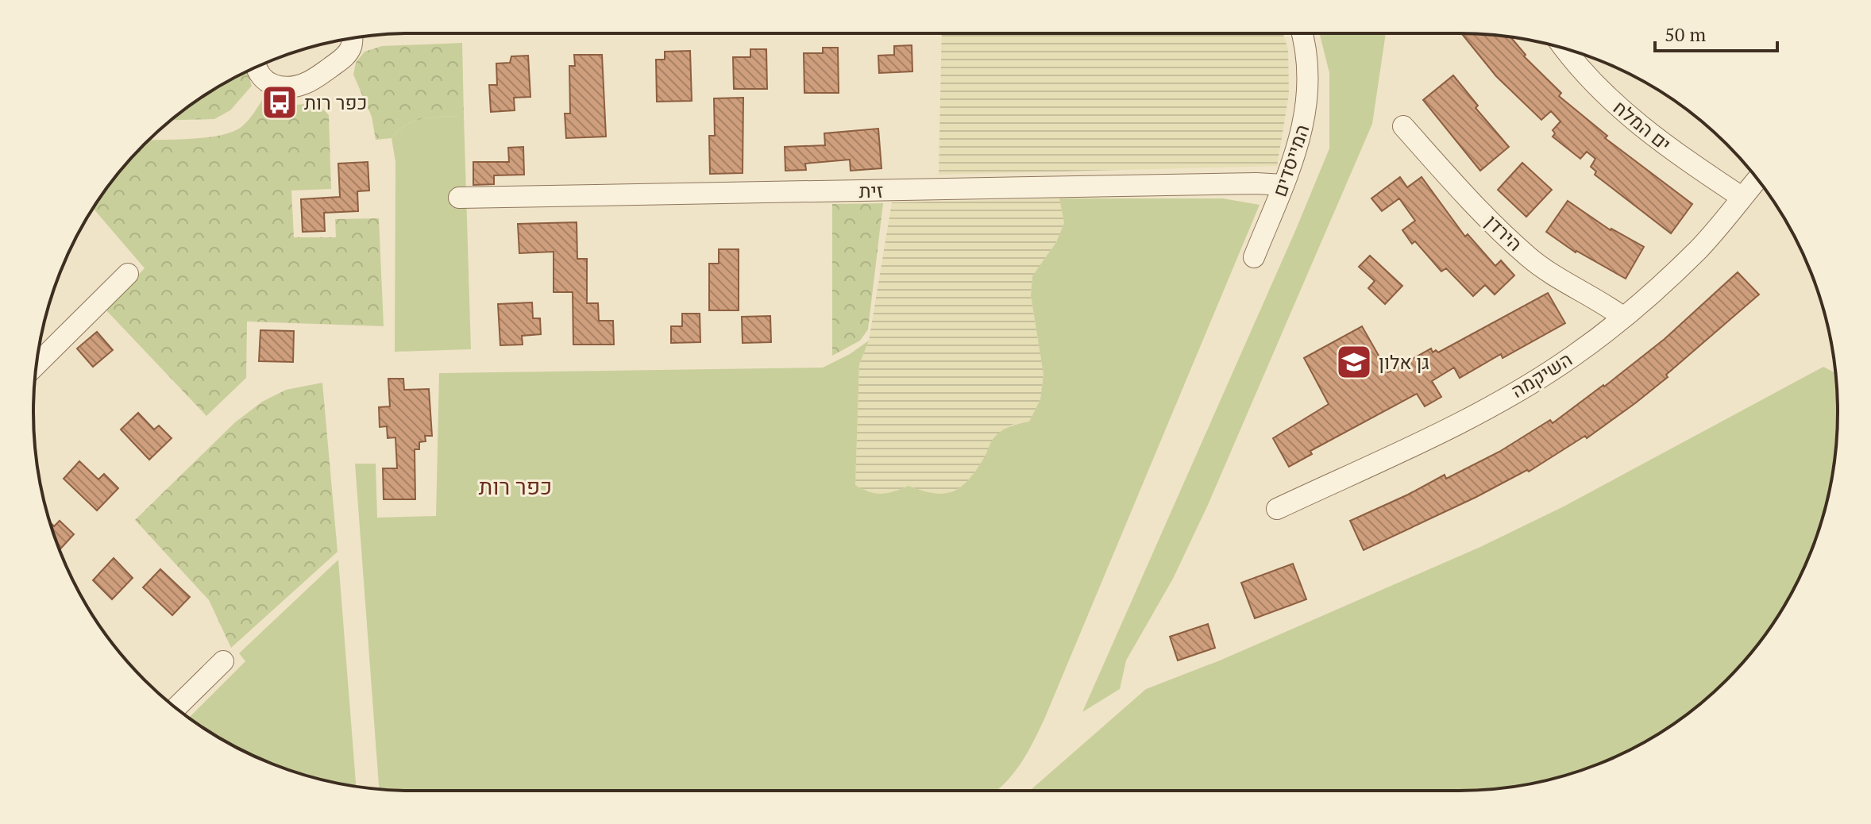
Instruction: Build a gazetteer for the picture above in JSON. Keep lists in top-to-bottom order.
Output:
{
  "streets": {
    "street": [
      "ים המלח",
      "המייסדים",
      "זית",
      "הירדן",
      "השיקמה"
    ]
  },
  "crossings": [
    ["ים המלח", "השיקמה"],
    ["המייסדים", "זית"],
    ["הירדן", "השיקמה"]
  ],
  "districts": ["כפר רות"],
  "places": {
    "bus stop": ["כפר רות"],
    "school or university": ["גן אלון"]
  },
  "scale_bar": "50 m"
}
